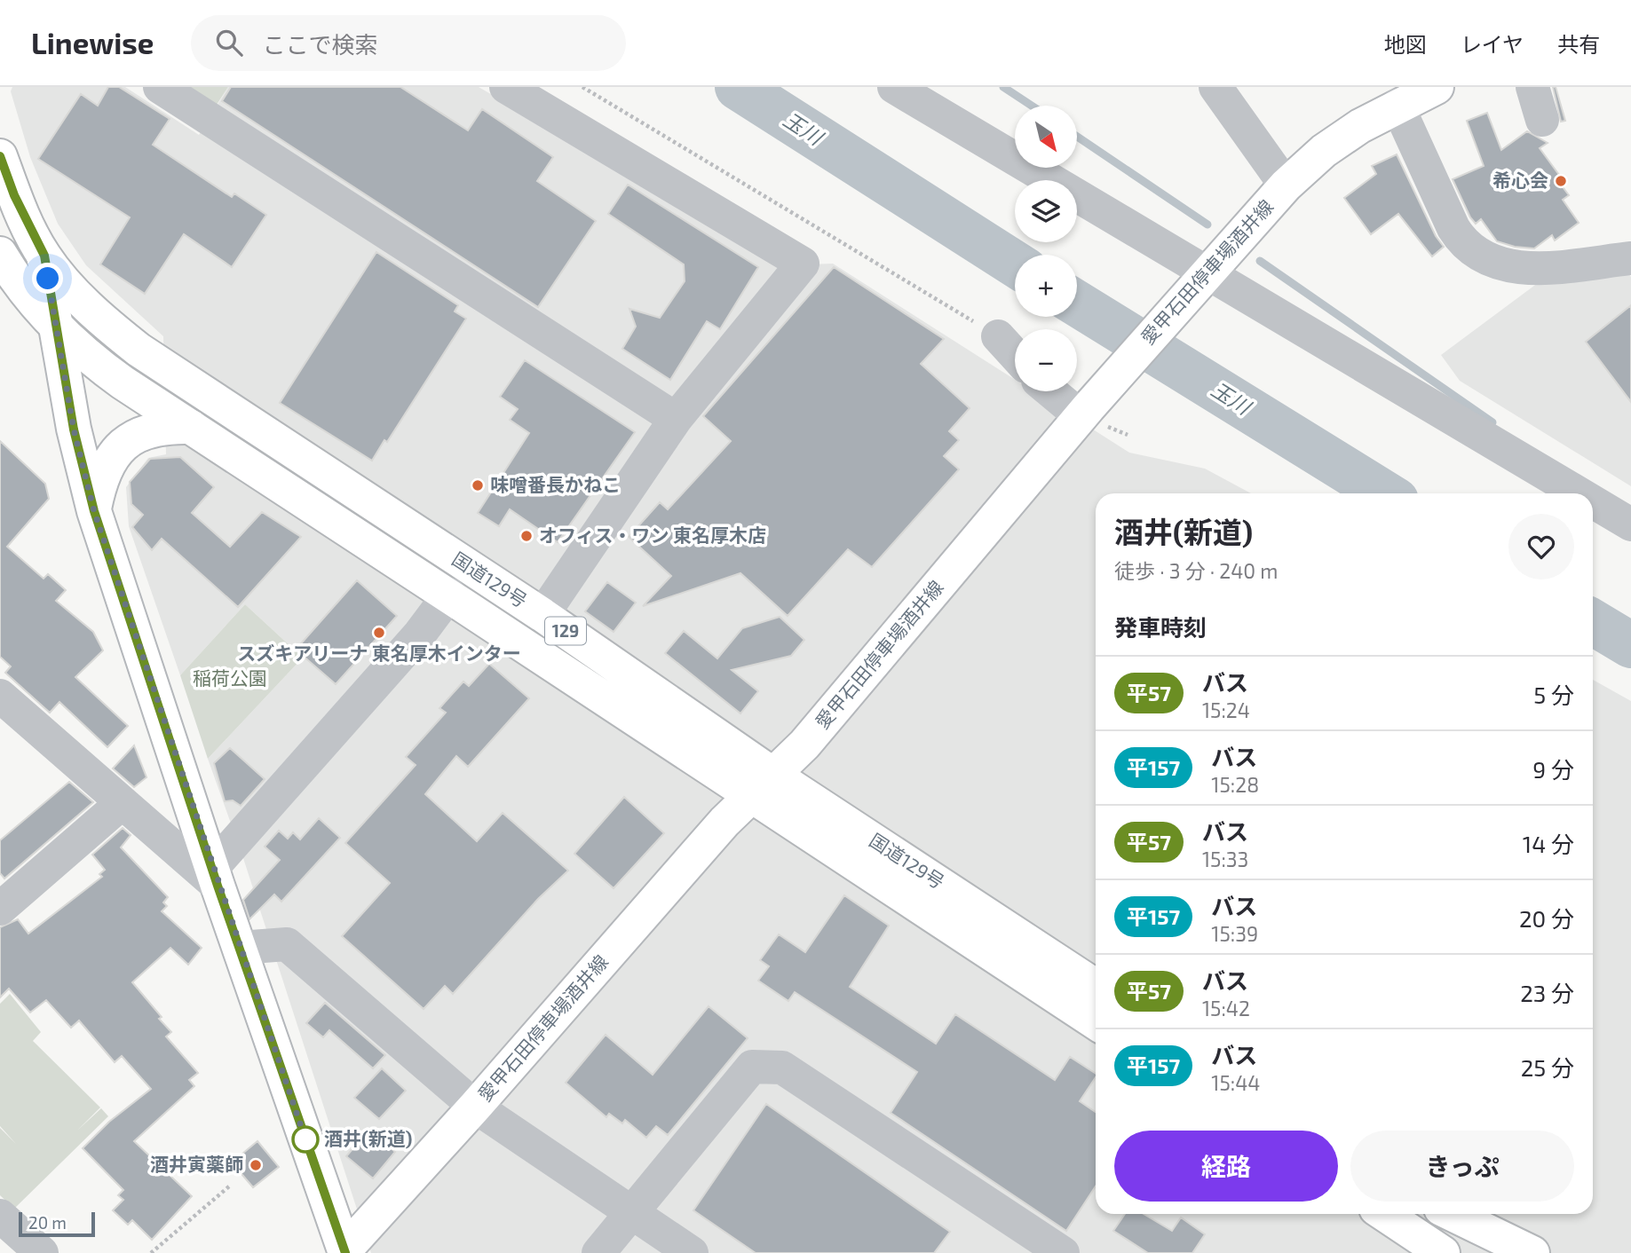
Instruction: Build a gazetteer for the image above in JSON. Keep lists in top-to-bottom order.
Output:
{
  "streets": {
    "main road": ["愛甲石田停車場酒井線", "国道129号", "129"]
  },
  "crossings": [
    ["愛甲石田停車場酒井線", "国道129号"]
  ],
  "water": ["玉川"],
  "parks": ["稲荷公園"],
  "places": [
    "希心会",
    "味噌番長かねこ",
    "オフィス・ワン 東名厚木店",
    "スズキアリーナ 東名厚木インター",
    "酒井(新道)",
    "酒井寅薬師"
  ],
  "lines": ["bus line 平57"],
  "scale_bar": "20 m",
  "north": "bottom right",
  "page": {
    "header": "Linewise",
    "search": "ここで検索",
    "nav": ["地図", "レイヤ", "共有"],
    "map_buttons": ["+", "−"],
    "heading": [
      ["酒井(新道)", "徒歩 · 3 分 · 240 m"],
      "発車時刻"
    ],
    "list": [
      {
        "mark": "平57",
        "name": "バス",
        "note": "15:24",
        "value": "5 分"
      },
      {
        "mark": "平157",
        "name": "バス",
        "note": "15:28",
        "value": "9 分"
      },
      {
        "mark": "平57",
        "name": "バス",
        "note": "15:33",
        "value": "14 分"
      },
      {
        "mark": "平157",
        "name": "バス",
        "note": "15:39",
        "value": "20 分"
      },
      {
        "mark": "平57",
        "name": "バス",
        "note": "15:42",
        "value": "23 分"
      },
      {
        "mark": "平157",
        "name": "バス",
        "note": "15:44",
        "value": "25 分"
      }
    ],
    "buttons": ["経路", "きっぷ"],
    "scale": "20 m"
  }
}
